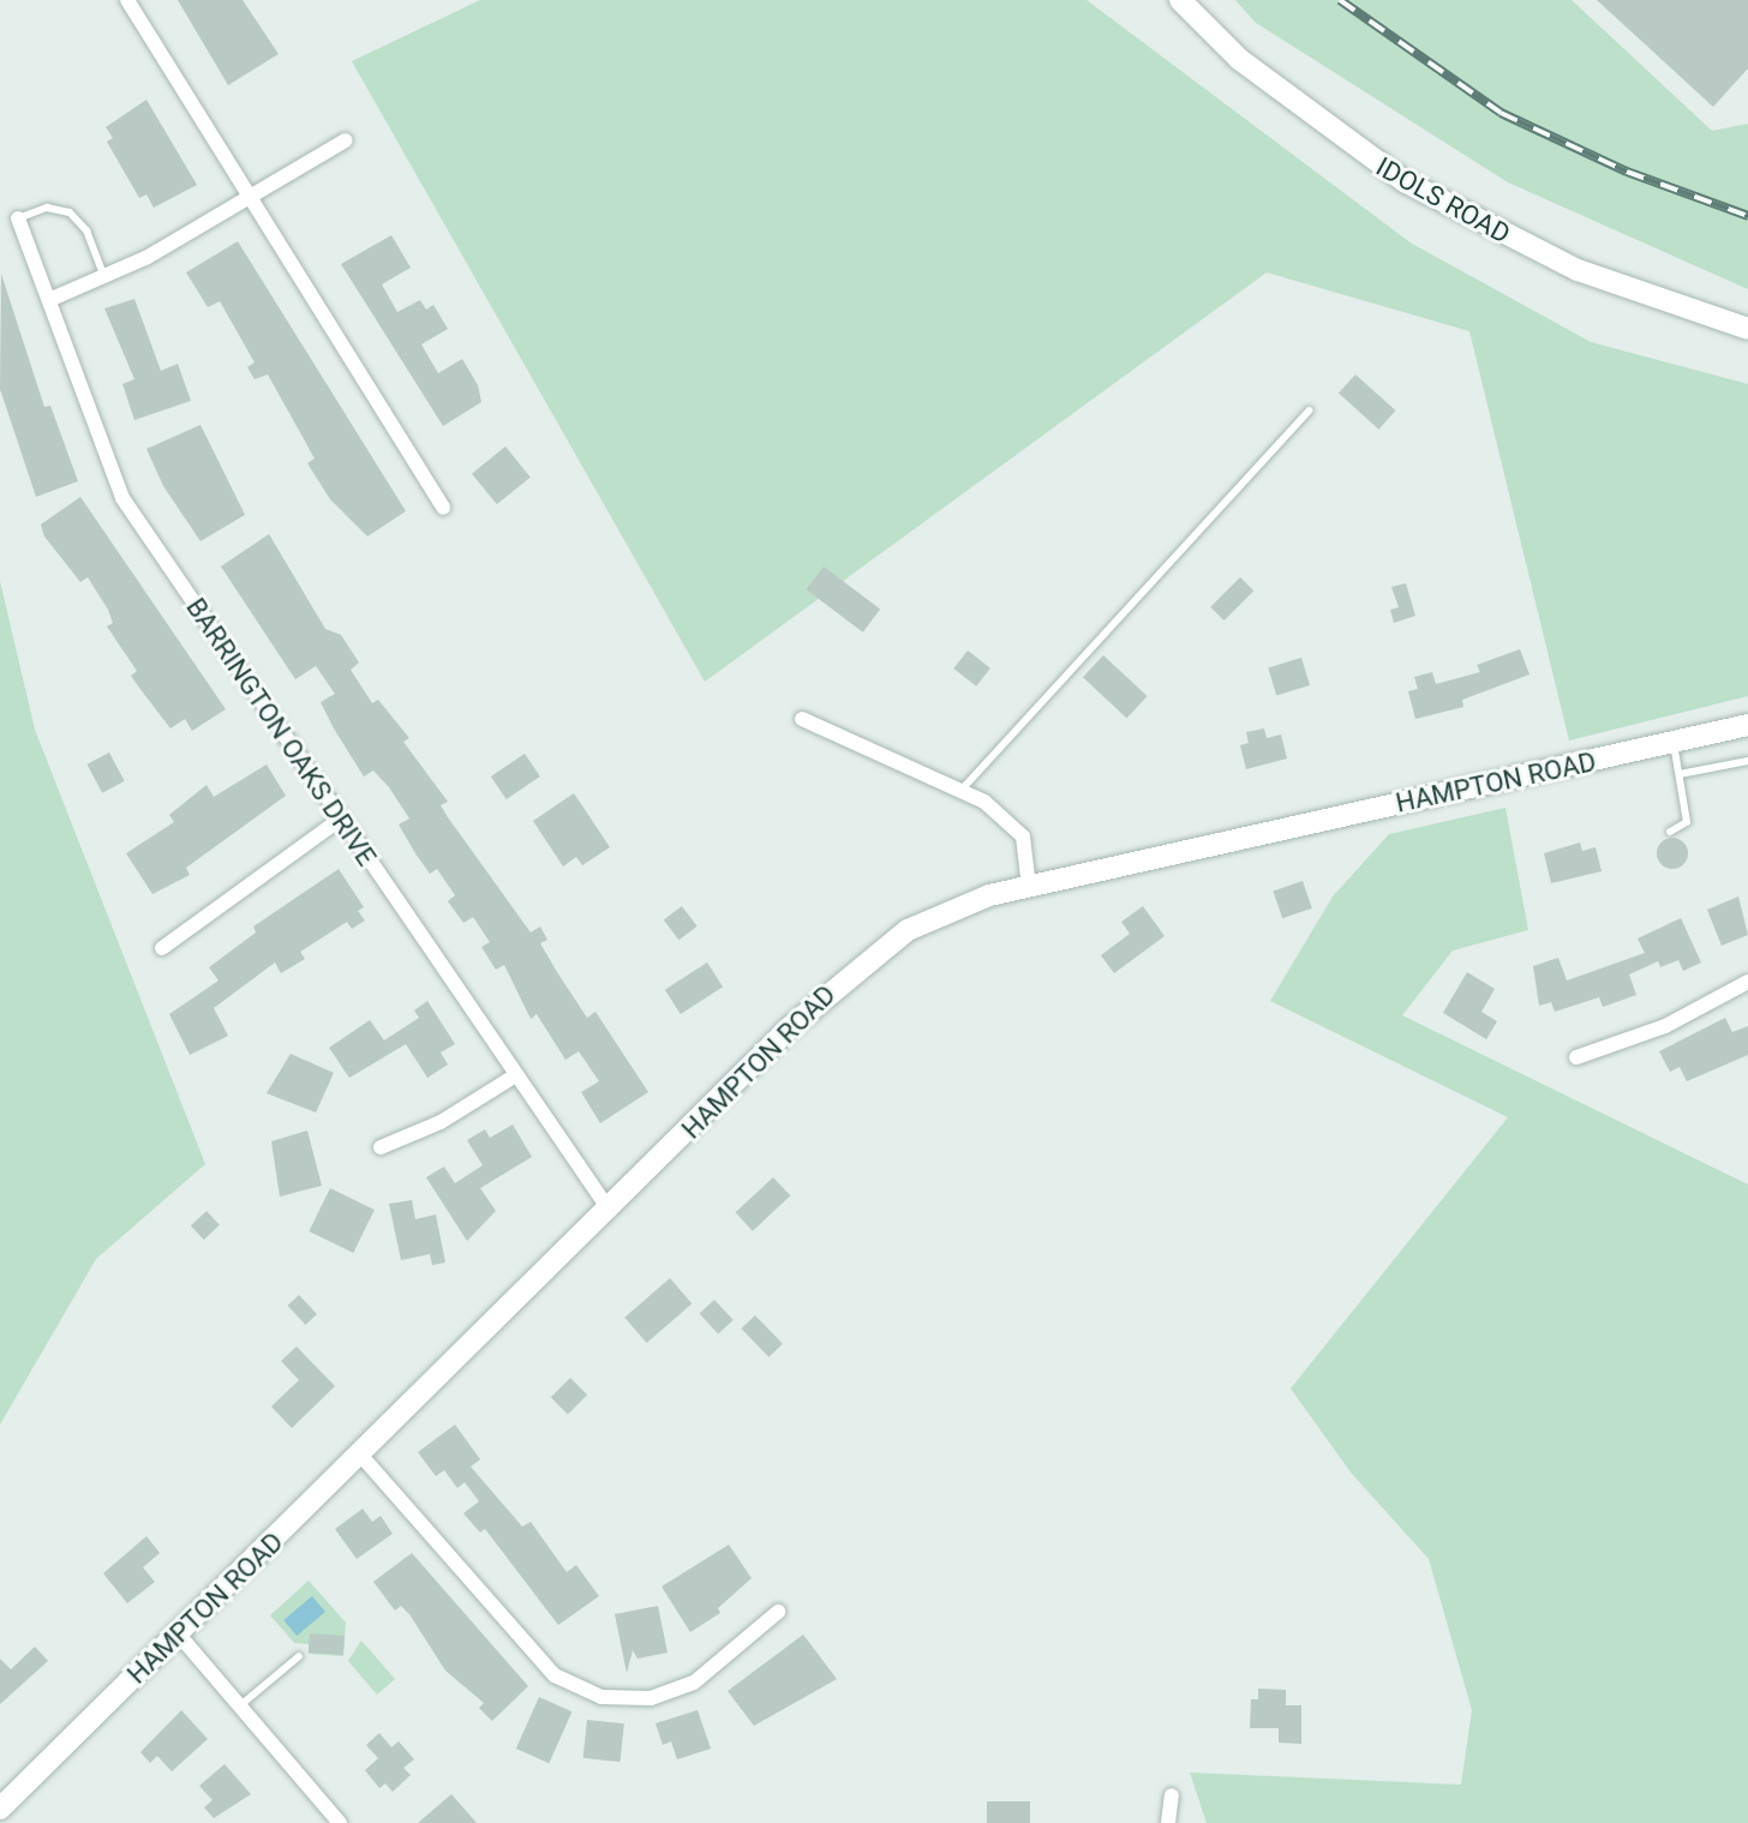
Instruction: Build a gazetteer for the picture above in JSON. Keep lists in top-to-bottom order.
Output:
{
  "streets": {
    "main road": ["IDOLS ROAD", "HAMPTON ROAD"],
    "street": ["BARRINGTON OAKS DRIVE"]
  },
  "crossings": [
    ["BARRINGTON OAKS DRIVE", "HAMPTON ROAD"]
  ]
}
